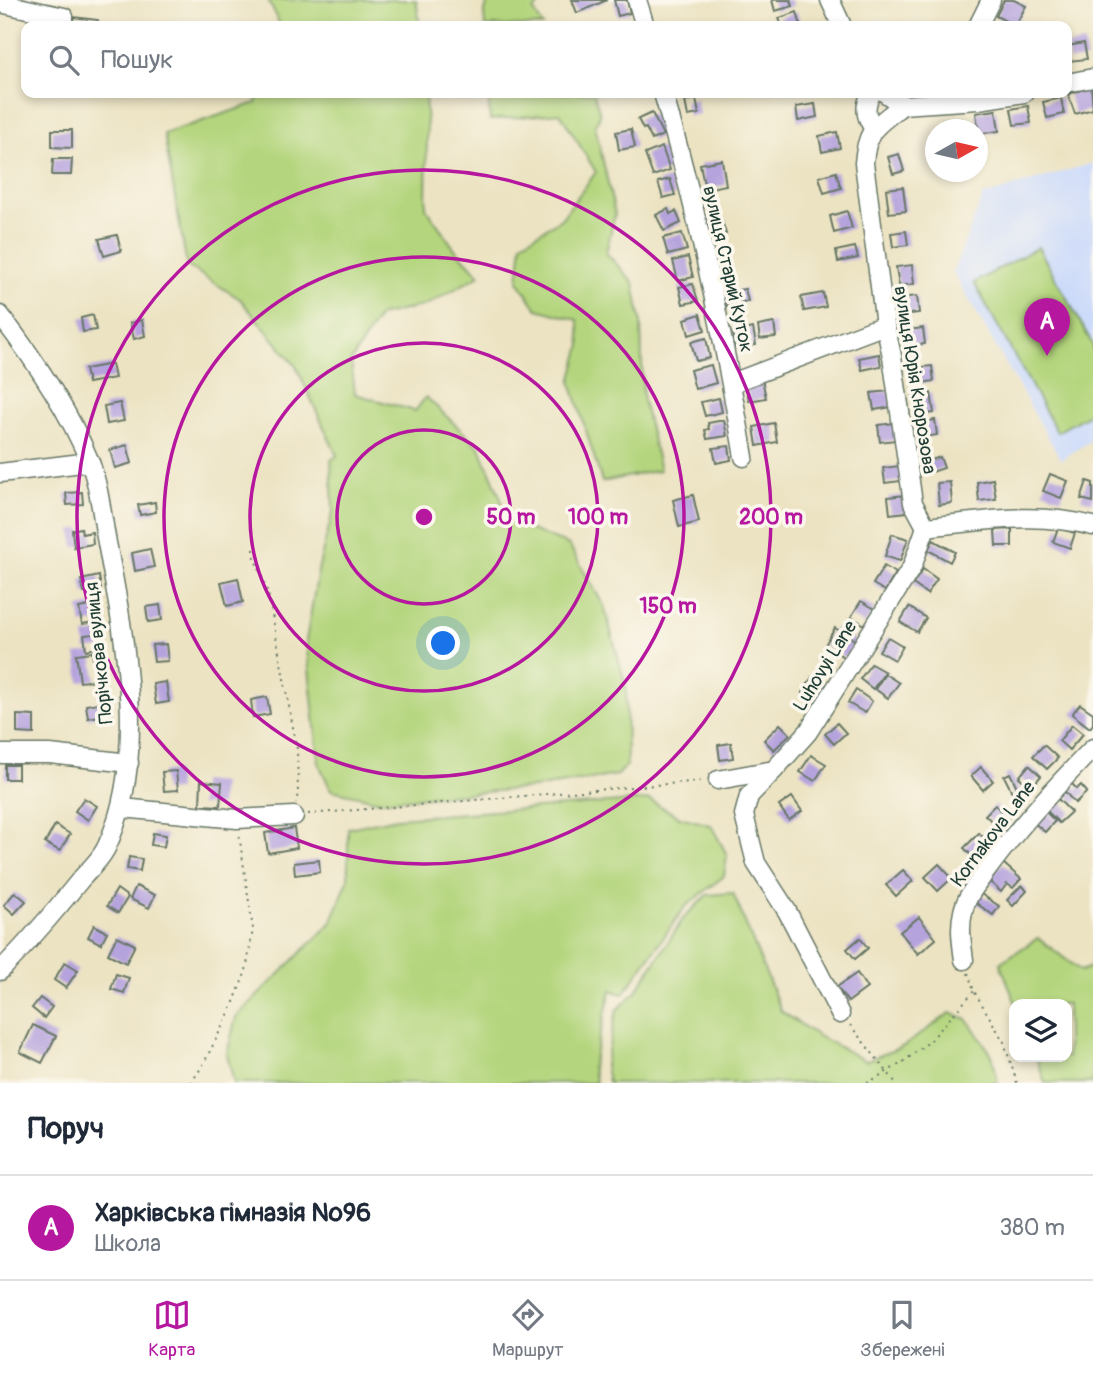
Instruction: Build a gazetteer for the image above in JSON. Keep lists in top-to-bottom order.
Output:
{
  "streets": {
    "street": [
      "вулиця Старий Куток",
      "вулиця Юрія Кнорозова",
      "Порічкова вулиця",
      "Luhovyi Lane",
      "Kornakova Lane"
    ]
  },
  "crossings": [
    ["вулиця Юрія Кнорозова", "Luhovyi Lane"]
  ],
  "north": "right",
  "page": {
    "search": "Пошук",
    "pins": "A",
    "heading": "Поруч",
    "list": [
      {
        "mark": "A",
        "name": "Харківська гімназія №96",
        "note": "Школа",
        "value": "380 m"
      }
    ],
    "nav": ["Карта", "Маршрут", "Збережені"]
  },
  "rings": [
    "50 m",
    "100 m",
    "200 m",
    "150 m"
  ]
}
